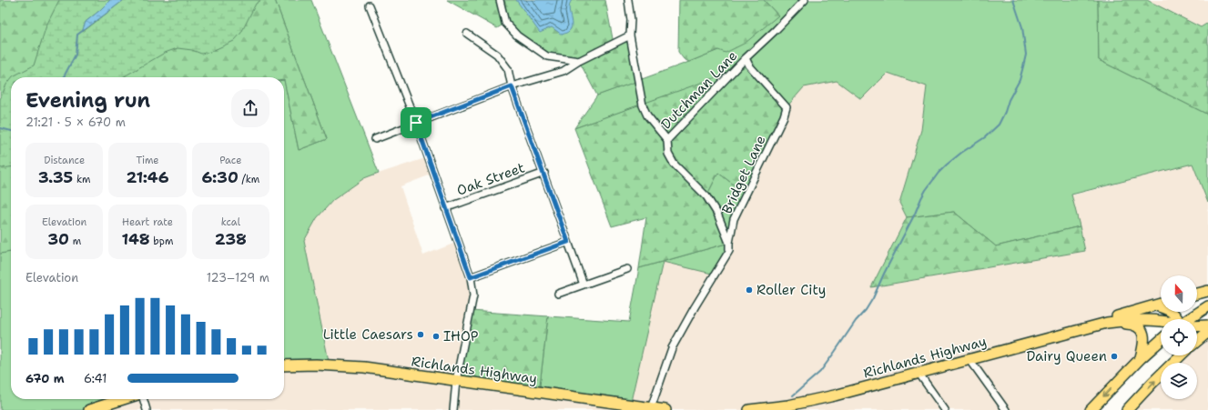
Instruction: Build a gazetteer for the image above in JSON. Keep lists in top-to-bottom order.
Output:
{
  "streets": {
    "main road": ["Richlands Highway"],
    "street": ["Dutchman Lane", "Bridget Lane", "Oak Street"]
  },
  "crossings": [
    ["Dutchman Lane", "Bridget Lane"],
    ["Bridget Lane", "Richlands Highway"]
  ],
  "places": [
    "Roller City",
    "Little Caesars",
    "IHOP",
    "Dairy Queen"
  ],
  "north": "top",
  "page": {
    "heading": ["Evening run", "21:21 · 5 × 670 m"],
    "stats": [
      ["Distance", "3.35 km"],
      ["Time", "21:46"],
      ["Pace", "6:30 /km"],
      ["Elevation", "30 m"],
      ["Heart rate", "148 bpm"],
      ["kcal", "238"]
    ],
    "chart": ["Elevation", "123–129 m"],
    "list": [
      {
        "name": "670 m",
        "note": "6:41"
      }
    ]
  }
}
